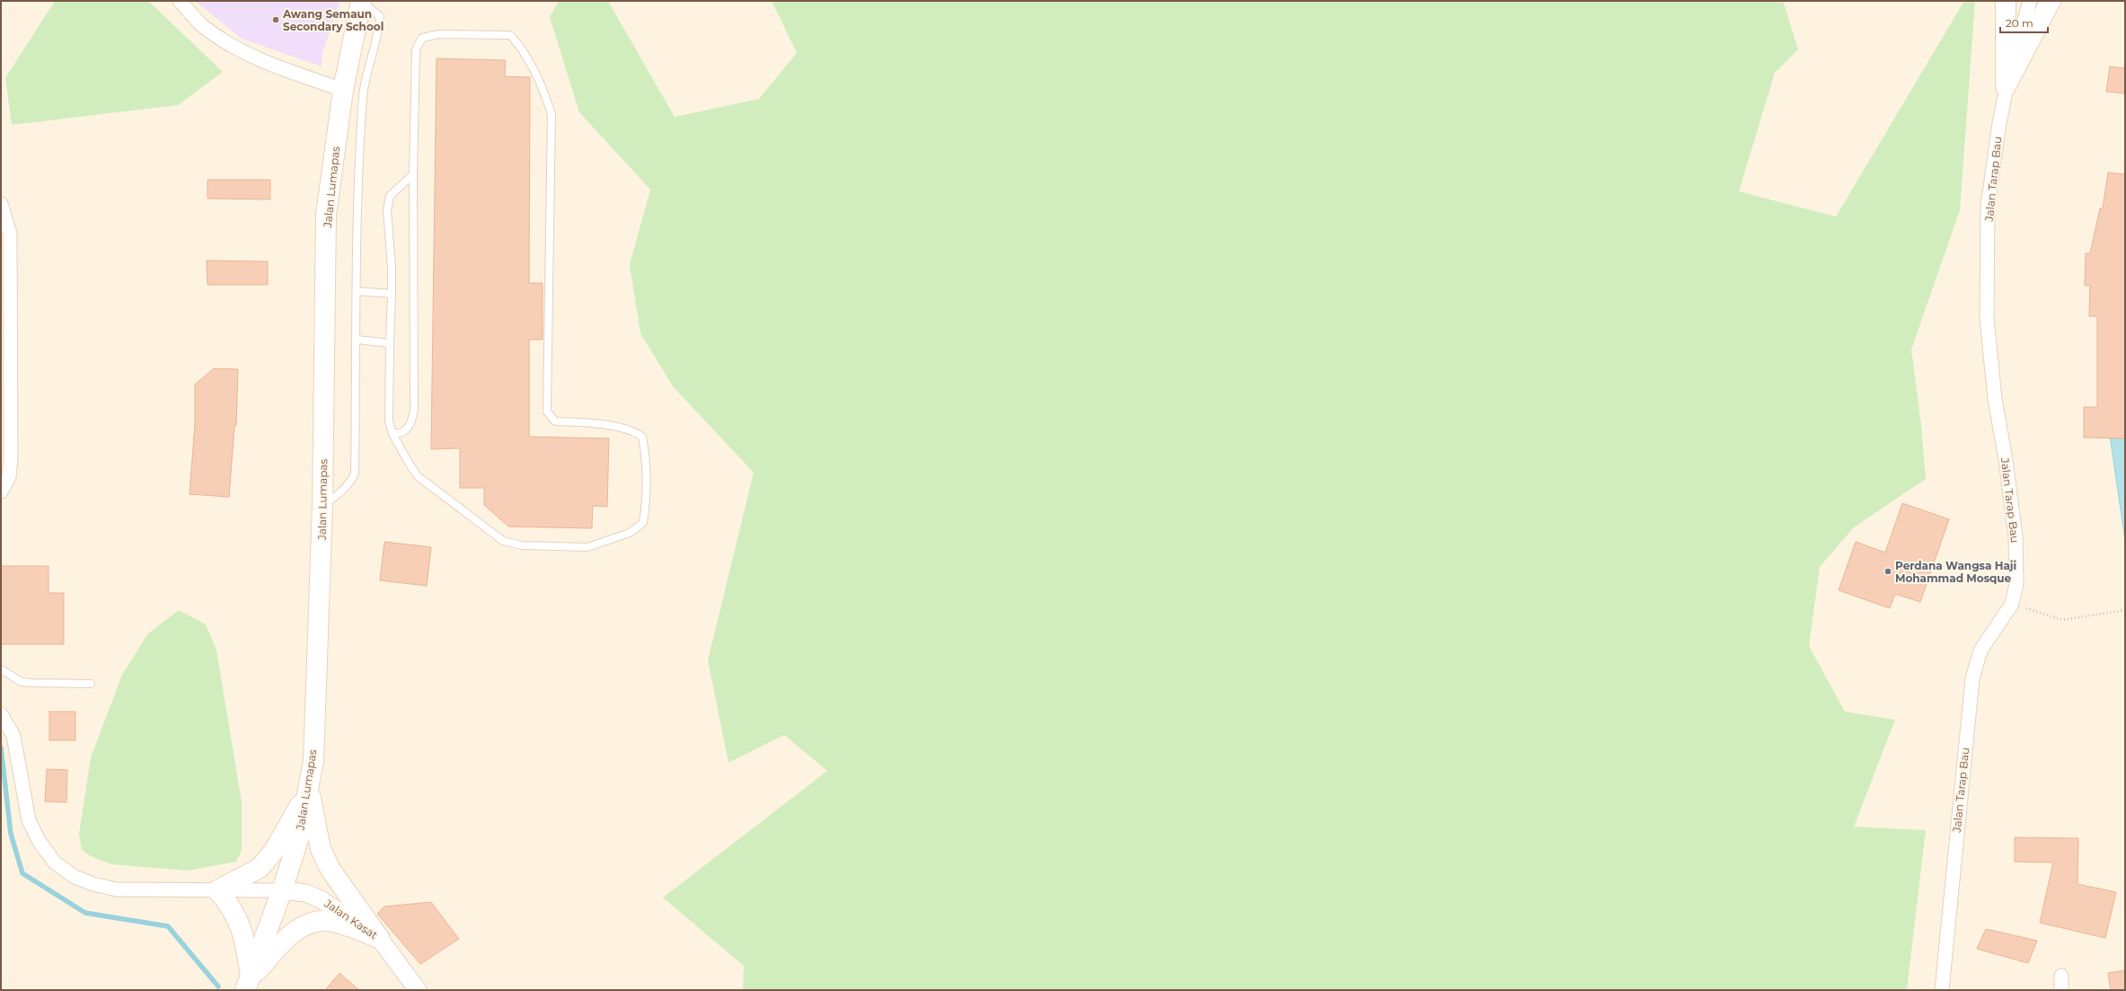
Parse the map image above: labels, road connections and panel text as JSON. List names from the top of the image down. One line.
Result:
{"streets":{"main road":["Jalan Lumapas"],"street":["Jalan Tarap Bau","Jalan Kasat"]},"crossings":[["Jalan Lumapas","Jalan Kasat"]],"places":["Awang Semaun Secondary School","Perdana Wangsa Haji Mohammad Mosque"],"scale_bar":"20 m"}
